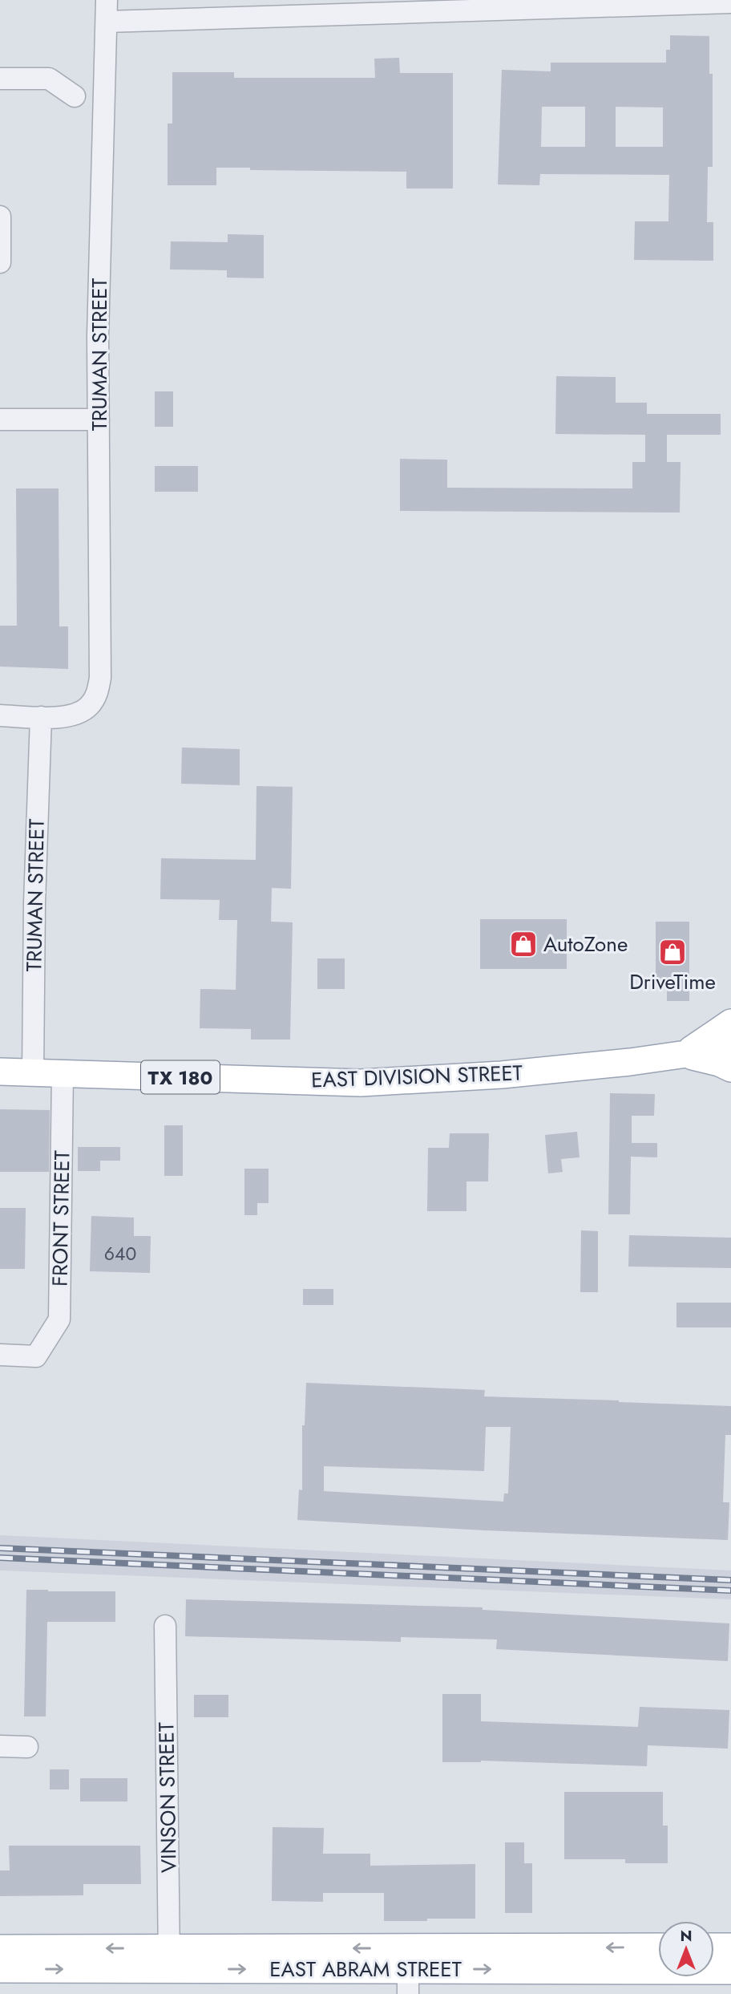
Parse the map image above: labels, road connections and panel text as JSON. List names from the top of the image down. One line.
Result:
{"streets":{"main road":["EAST DIVISION STREET","TX 180","EAST ABRAM STREET"],"street":["TRUMAN STREET","FRONT STREET","VINSON STREET"]},"crossings":[["TRUMAN STREET","EAST DIVISION STREET"],["EAST DIVISION STREET","FRONT STREET"],["VINSON STREET","EAST ABRAM STREET"]],"places":{"shop":["AutoZone","DriveTime"]},"house_numbers":["640"],"north":"top"}
